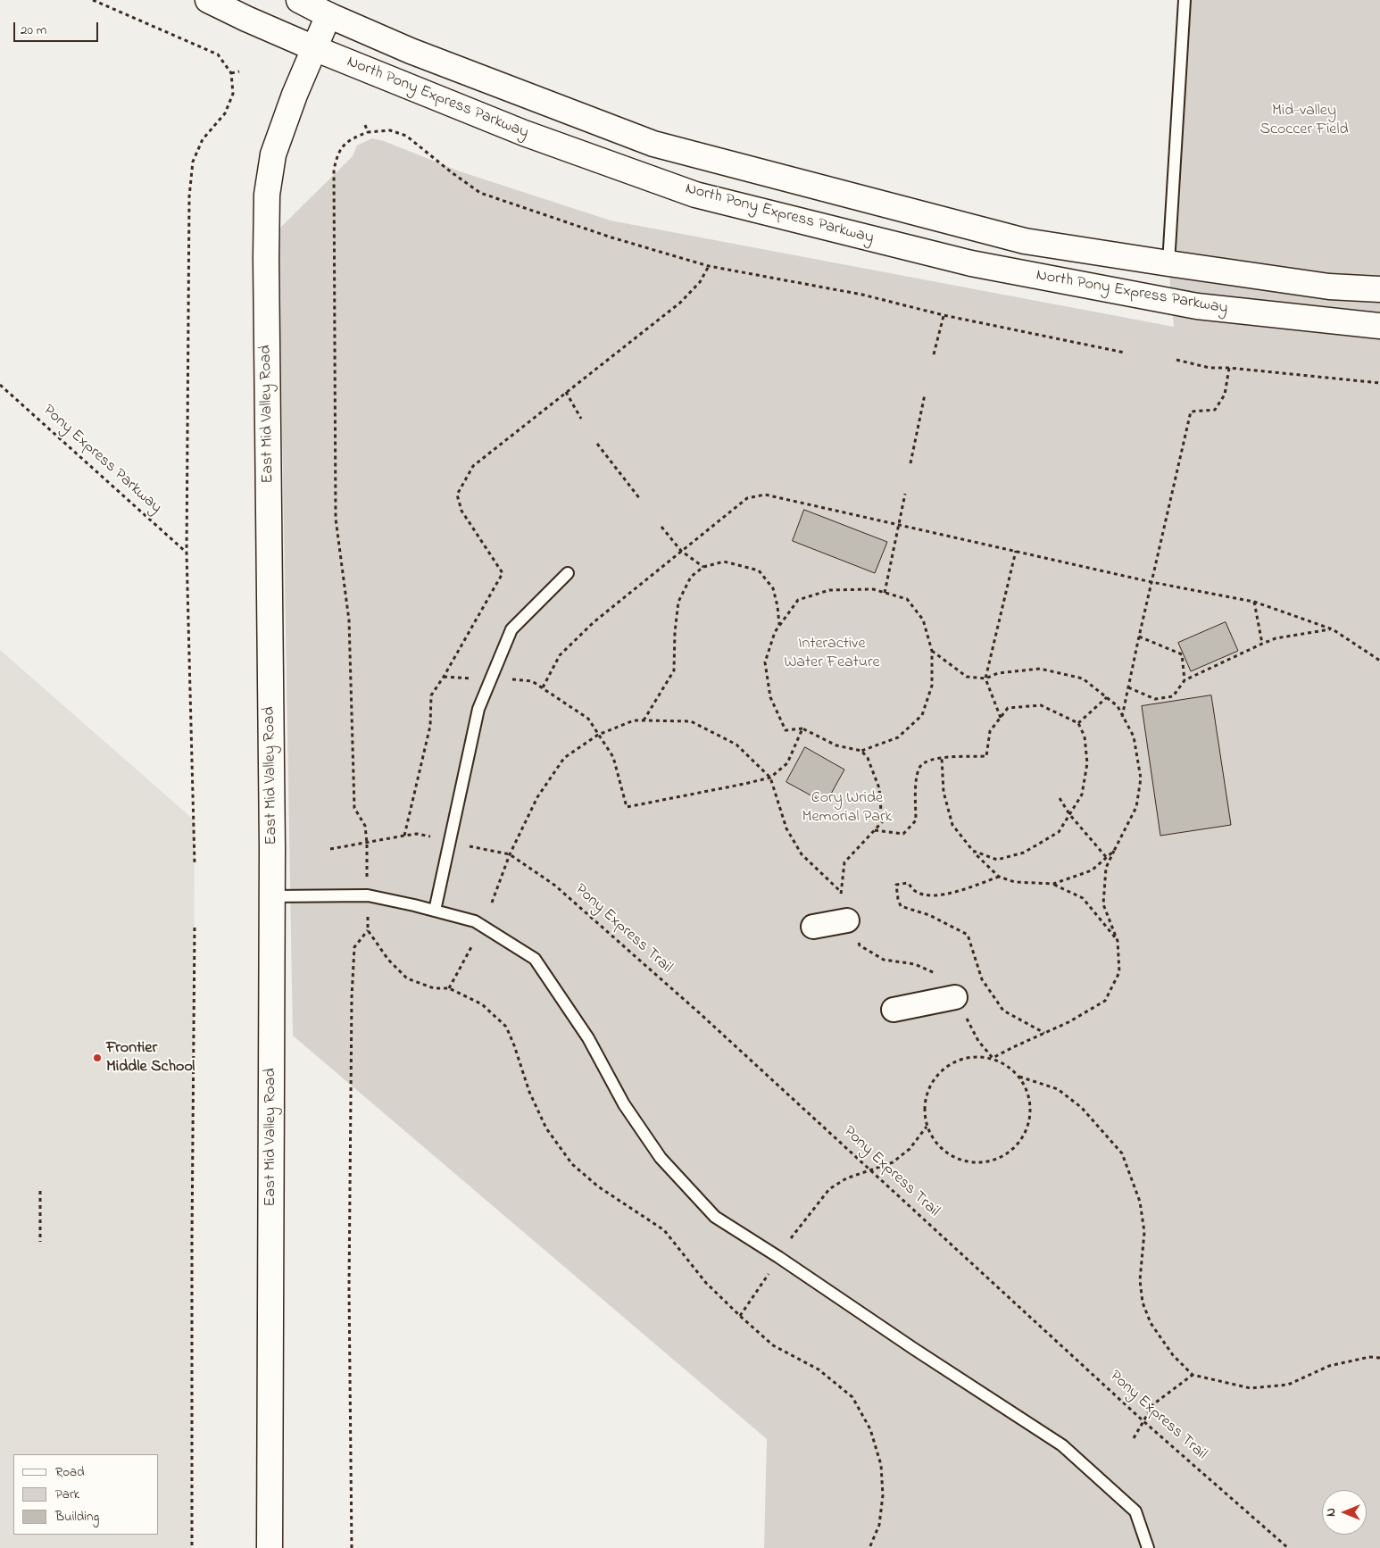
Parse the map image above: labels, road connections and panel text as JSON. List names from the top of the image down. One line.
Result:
{"streets":{"main road":["North Pony Express Parkway","East Mid Valley Road"],"path":["Pony Express Parkway","Pony Express Trail"]},"crossings":[["North Pony Express Parkway","East Mid Valley Road"]],"parks":["Mid-valley Scoccer Field","Interactive Water Feature","Cory Wride Memorial Park"],"places":["Frontier Middle School"],"legend":["Road","Park","Building"],"scale_bar":"20 m","north":"left"}
